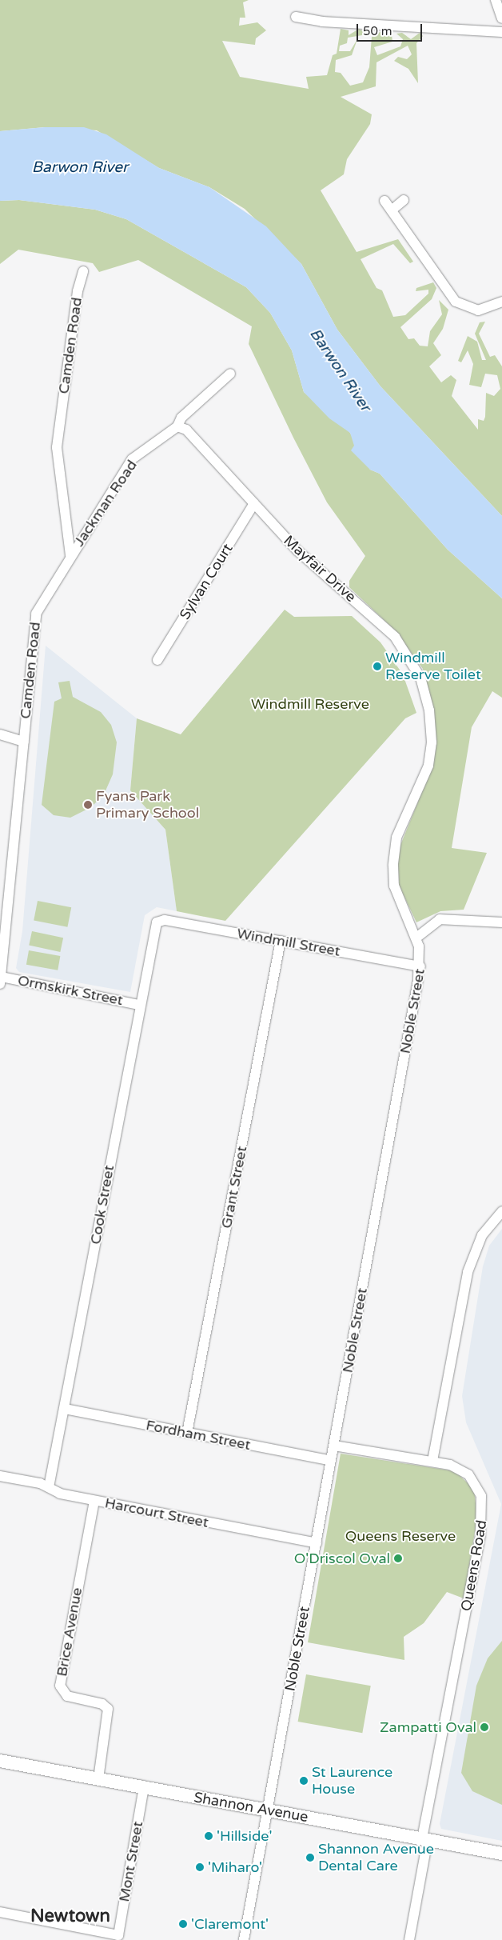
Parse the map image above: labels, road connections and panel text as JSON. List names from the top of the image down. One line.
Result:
{"streets":{"main road":["Shannon Avenue"],"street":["Camden Road","Jackman Road","Mayfair Drive","Sylvan Court","Windmill Street","Ormskirk Street","Noble Street","Grant Street","Cook Street","Fordham Street","Harcourt Street","Queens Road","Brice Avenue","Mont Street"]},"crossings":[["Camden Road","Jackman Road"],["Camden Road","Ormskirk Street"],["Jackman Road","Mayfair Drive"],["Mayfair Drive","Sylvan Court"],["Mayfair Drive","Noble Street"],["Windmill Street","Noble Street"],["Windmill Street","Grant Street"],["Windmill Street","Cook Street"],["Ormskirk Street","Cook Street"],["Noble Street","Fordham Street"],["Noble Street","Harcourt Street"],["Noble Street","Queens Road"],["Noble Street","Shannon Avenue"],["Grant Street","Fordham Street"],["Cook Street","Fordham Street"],["Cook Street","Harcourt Street"],["Harcourt Street","Brice Avenue"],["Queens Road","Shannon Avenue"],["Brice Avenue","Shannon Avenue"],["Shannon Avenue","Mont Street"]],"districts":["Newtown"],"water":["Barwon River"],"parks":["Windmill Reserve","Queens Reserve"],"places":["Windmill Reserve Toilet","Fyans Park Primary School","O'Driscol Oval","Zampatti Oval","St Laurence House","'Hillside'","Shannon Avenue Dental Care","'Miharo'","'Claremont'"],"scale_bar":"50 m"}
